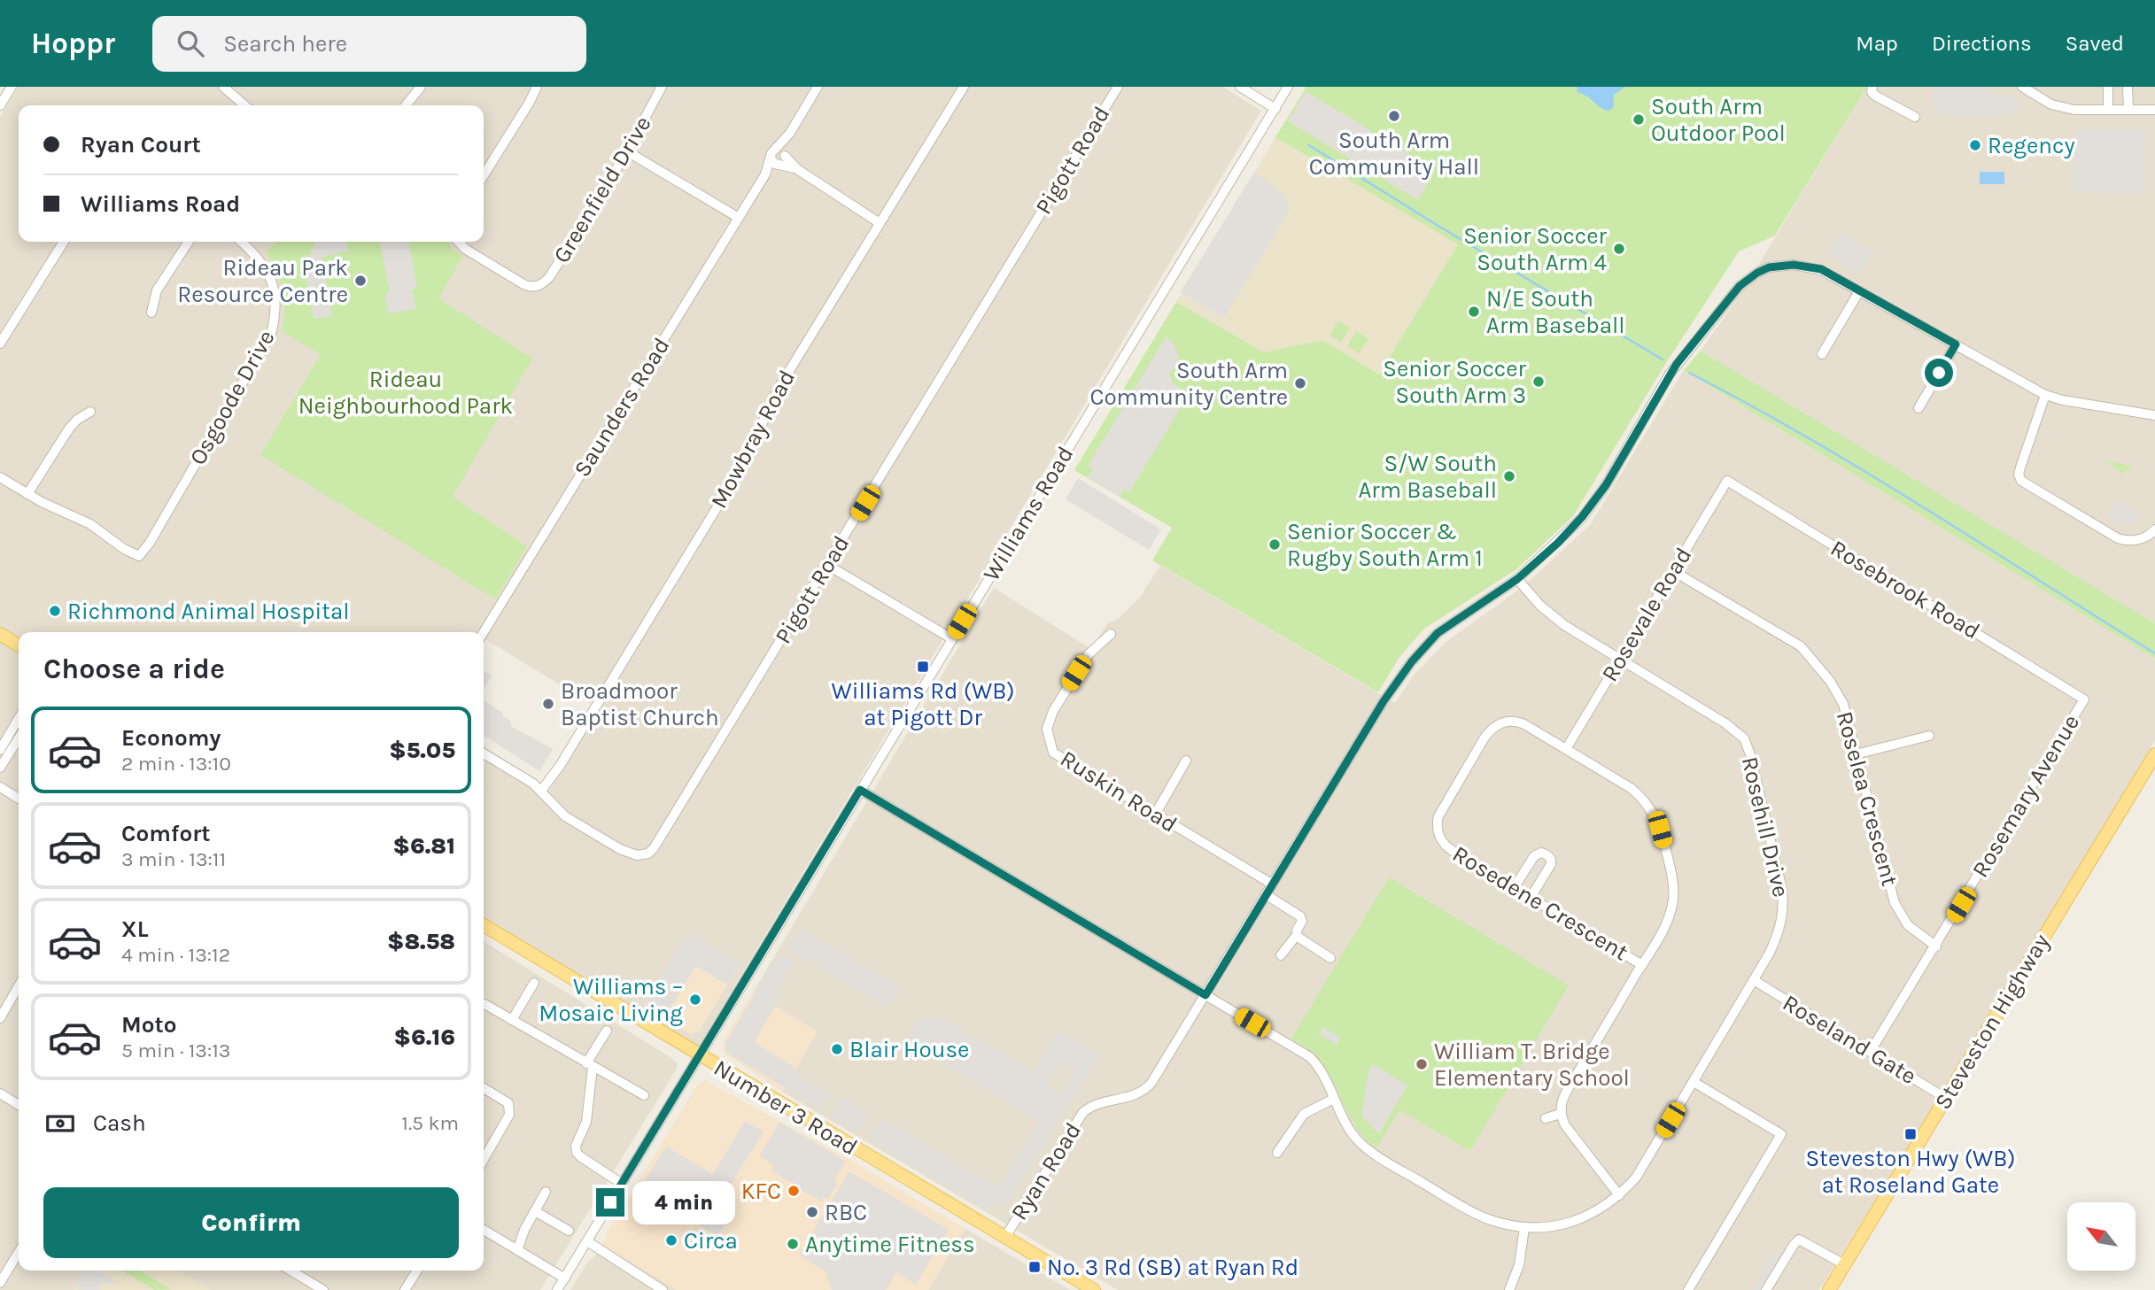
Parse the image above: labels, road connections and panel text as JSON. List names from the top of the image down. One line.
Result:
{"streets":{"main road":["Steveston Highway","Number 3 Road"],"street":["Pigott Road","Greenfield Drive","Osgoode Drive","Saunders Road","Mowbray Road","Williams Road","Rosebrook Road","Rosevale Road","Ruskin Road","Rosemary Avenue","Roselea Crescent","Rosehill Drive","Rosedene Crescent","Roseland Gate","Ryan Road"]},"crossings":[["Pigott Road","Mowbray Road"],["Williams Road","Rosehill Drive"],["Williams Road","Number 3 Road"],["Rosebrook Road","Rosevale Road"],["Rosebrook Road","Rosemary Avenue"],["Rosevale Road","Roselea Crescent"],["Rosevale Road","Rosehill Drive"],["Rosevale Road","Rosedene Crescent"],["Ruskin Road","Ryan Road"],["Rosemary Avenue","Roselea Crescent"],["Rosemary Avenue","Roseland Gate"],["Rosehill Drive","Roseland Gate"],["Rosehill Drive","Ryan Road"],["Steveston Highway","Roseland Gate"],["Number 3 Road","Ryan Road"]],"parks":["Rideau Neighbourhood Park"],"places":{"other":["South Arm Community Hall","South Arm Outdoor Pool","Regency","Senior Soccer South Arm 4","Rideau Park Resource Centre","N/E South Arm Baseball","Senior Soccer South Arm 3","South Arm Community Centre","S/W South Arm Baseball","Senior Soccer & Rugby South Arm 1","Richmond Animal Hospital","Broadmoor Baptist Church","Williams – Mosaic Living","Blair House","William T. Bridge Elementary School","KFC","RBC","Circa","Anytime Fitness"],"transit":["Williams Rd (WB) at Pigott Dr","Steveston Hwy (WB) at Roseland Gate","No. 3 Rd (SB) at Ryan Rd"]},"north":"top left","page":{"header":"Hoppr","search":"Search here","nav":["Map","Directions","Saved"],"banner":["Ryan Court","Williams Road"],"heading":"Choose a ride","list":[{"name":"Economy","note":"2 min · 13:10","value":"$5.05"},{"name":"Comfort","note":"3 min · 13:11","value":"$6.81"},{"name":"XL","note":"4 min · 13:12","value":"$8.58"},{"name":"Moto","note":"5 min · 13:13","value":"$6.16"}],"pay":["Cash","1.5 km"],"buttons":"Confirm","bubble":"4 min"}}
